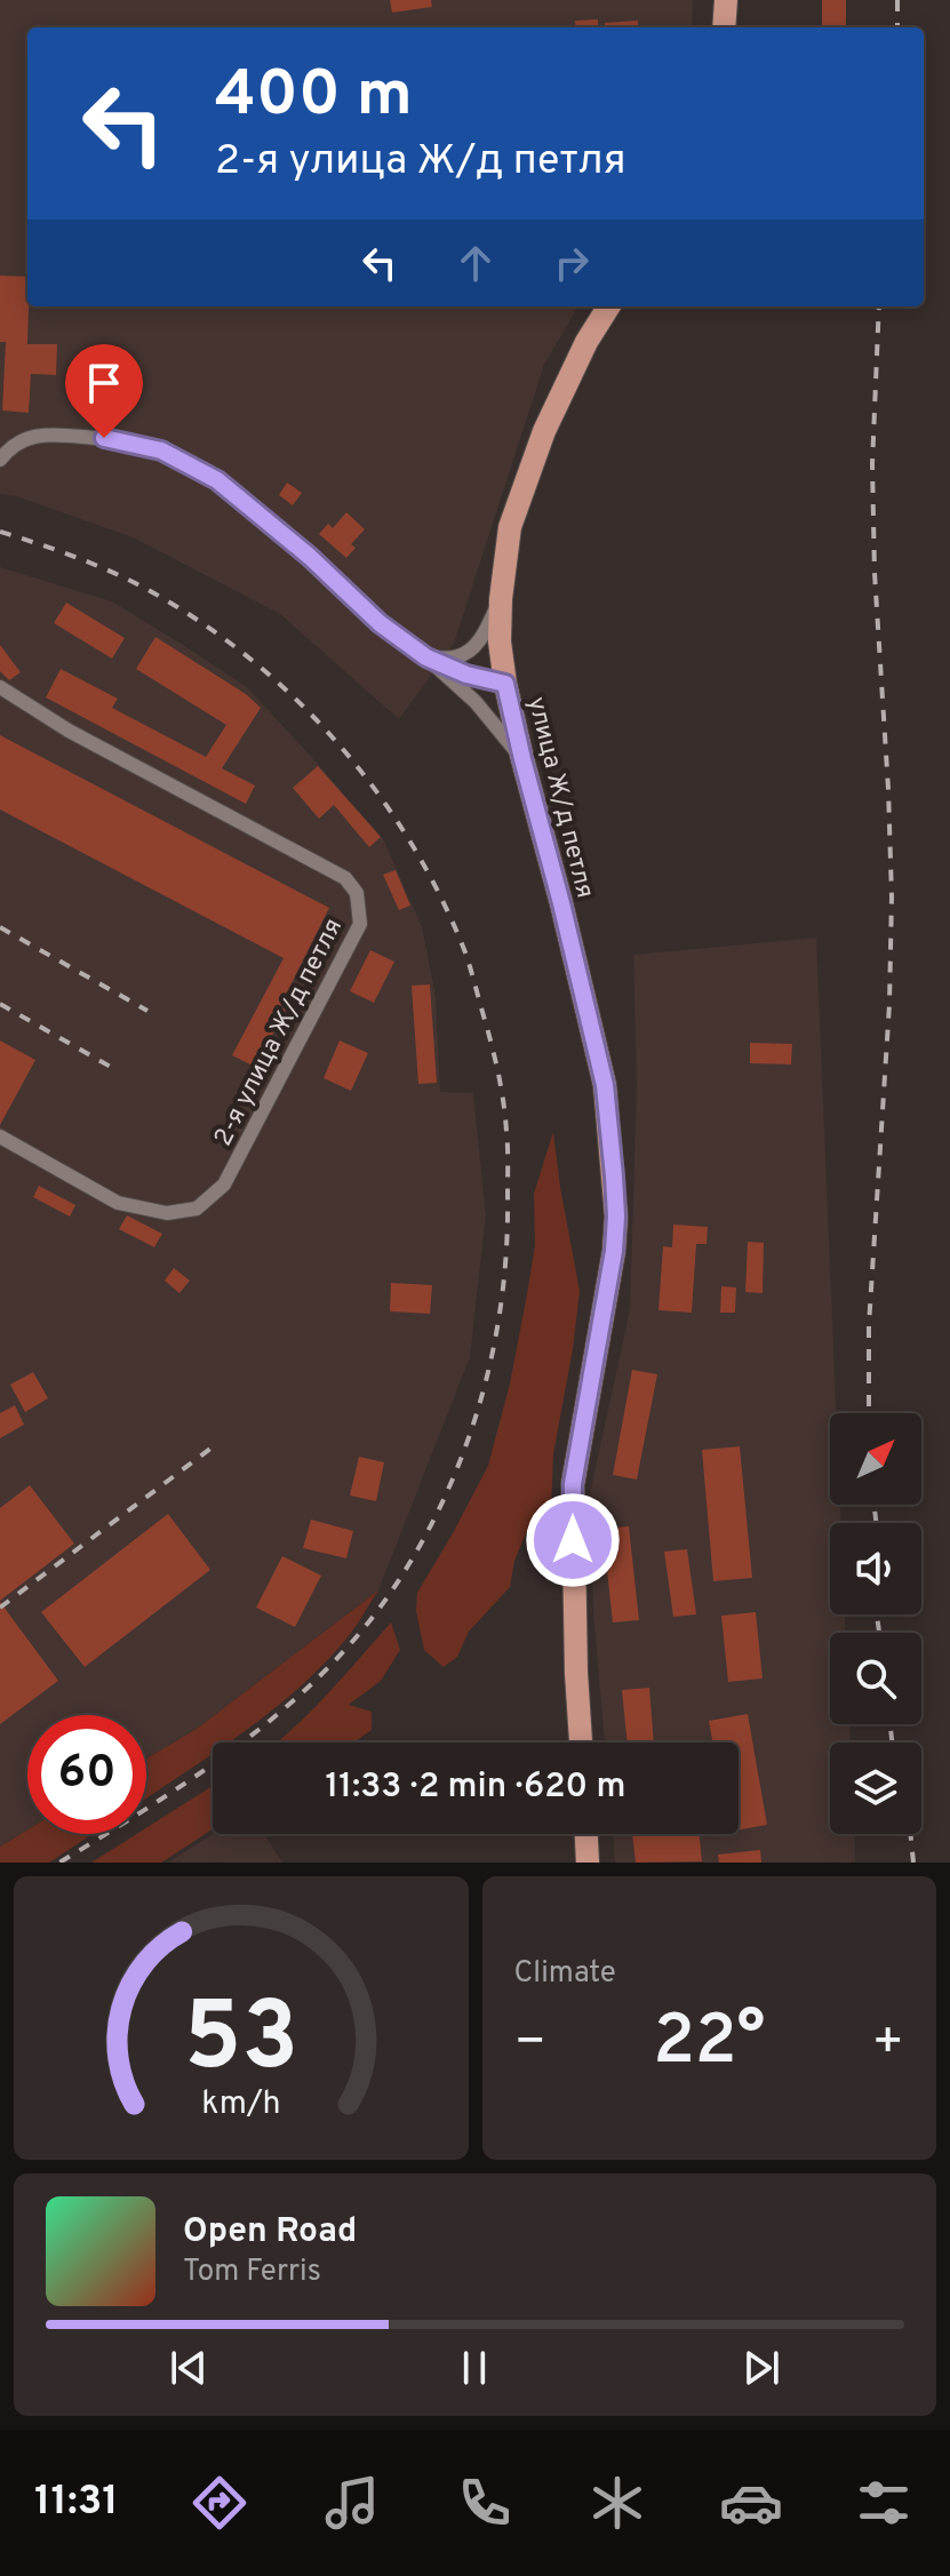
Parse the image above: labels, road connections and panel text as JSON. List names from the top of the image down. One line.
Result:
{"streets":{"main road":["улица Ж/д петля"],"street":["2-я улица Ж/д петля"]},"north":"top right","page":{"turn":["400 m","2-я улица Ж/д петля"],"limit":"60","trip":"11:33 · 2 min · 620 m","tile":"Climate","heat":["−","22°","+"],"song":["Open Road","Tom Ferris"],"tabs":"11:31","gauge":["53","km/h"]}}
